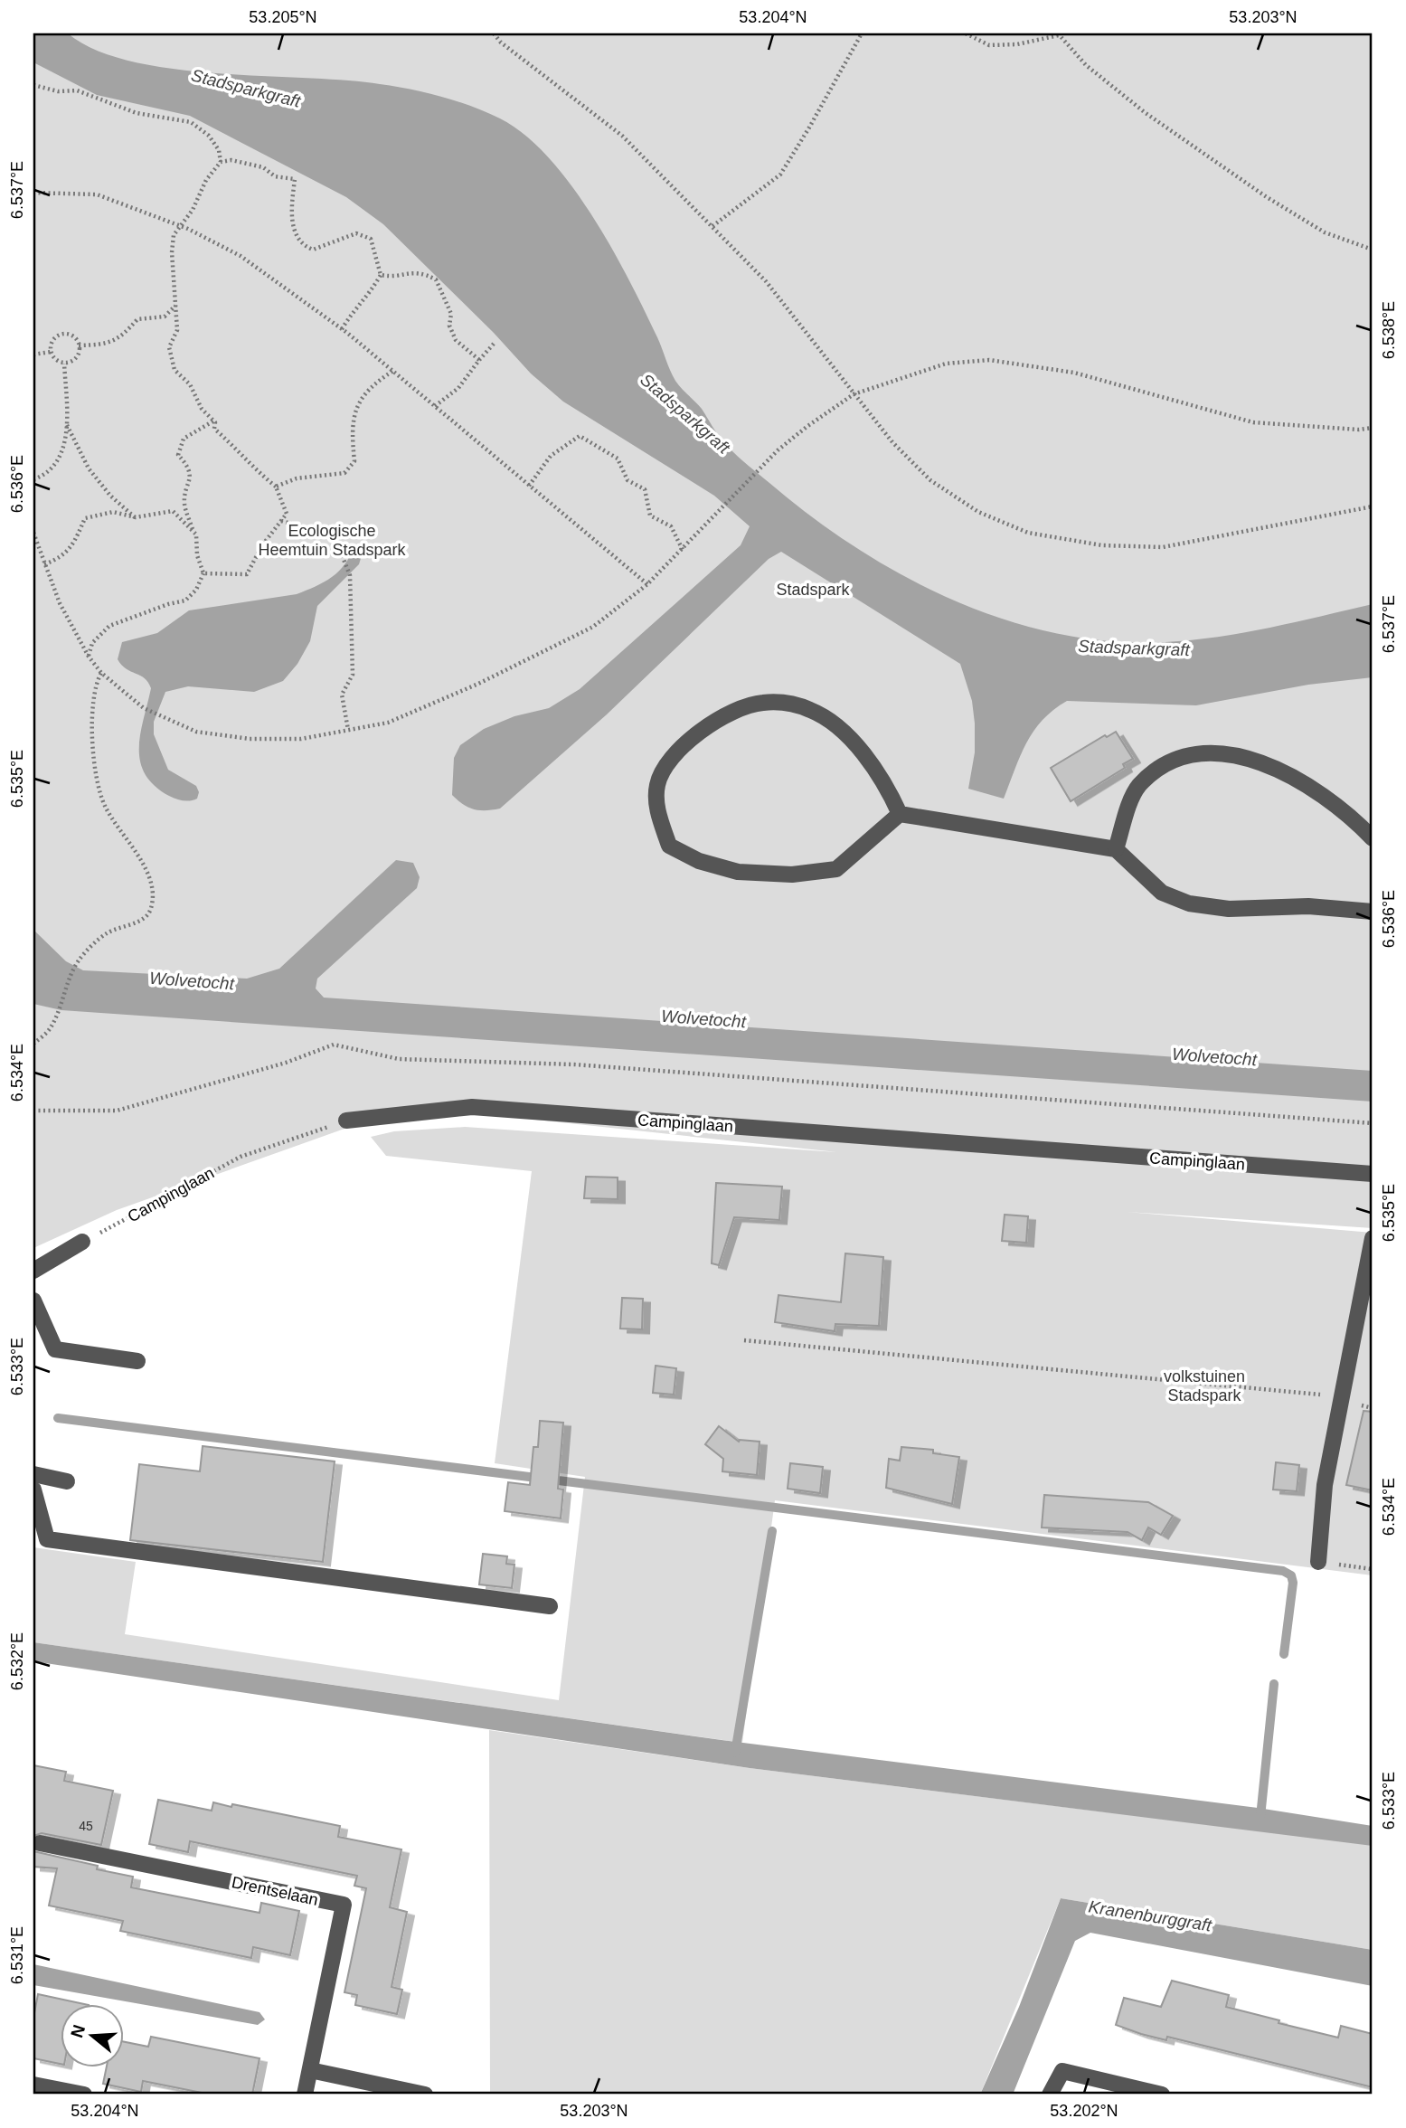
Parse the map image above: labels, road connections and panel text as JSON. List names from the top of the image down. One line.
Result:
{"streets":{"street":["Campinglaan","Drentselaan"]},"water":["Stadsparkgraft","Wolvetocht","Kranenburggraft"],"parks":["Ecologische Heemtuin Stadspark","Stadspark","volkstuinen Stadspark"],"house_numbers":["45"],"north":"left","coordinates":["53.205°N","53.204°N","53.203°N","6.537°E","6.538°E","6.536°E","6.535°E","6.534°E","6.533°E","6.532°E","6.531°E","53.202°N"]}
